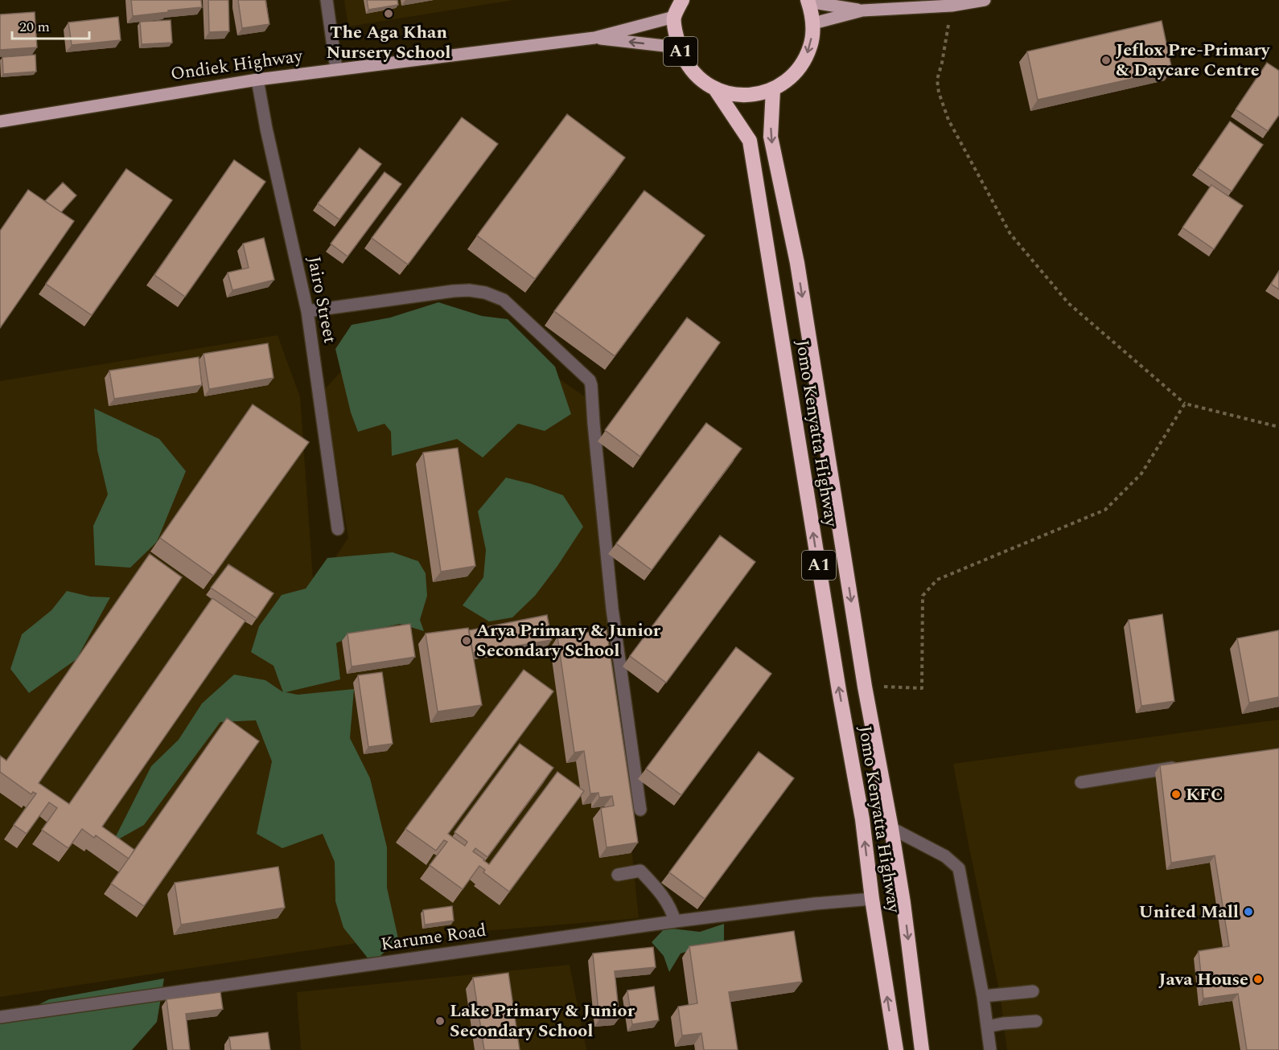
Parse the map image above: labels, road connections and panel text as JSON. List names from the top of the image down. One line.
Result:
{"streets":{"highway":["A1","Jomo Kenyatta Highway"],"main road":["Ondiek Highway"],"street":["Jairo Street","Karume Road"]},"crossings":[["A1","Ondiek Highway"],["A1","Jomo Kenyatta Highway"],["Ondiek Highway","Jairo Street"],["Ondiek Highway","Jomo Kenyatta Highway"],["Jomo Kenyatta Highway","Karume Road"]],"places":["The Aga Khan Nursery School","Jeflox Pre-Primary & Daycare Centre","Arya Primary & Junior Secondary School","KFC","United Mall","Java House","Lake Primary & Junior Secondary School"],"scale_bar":"20 m"}
